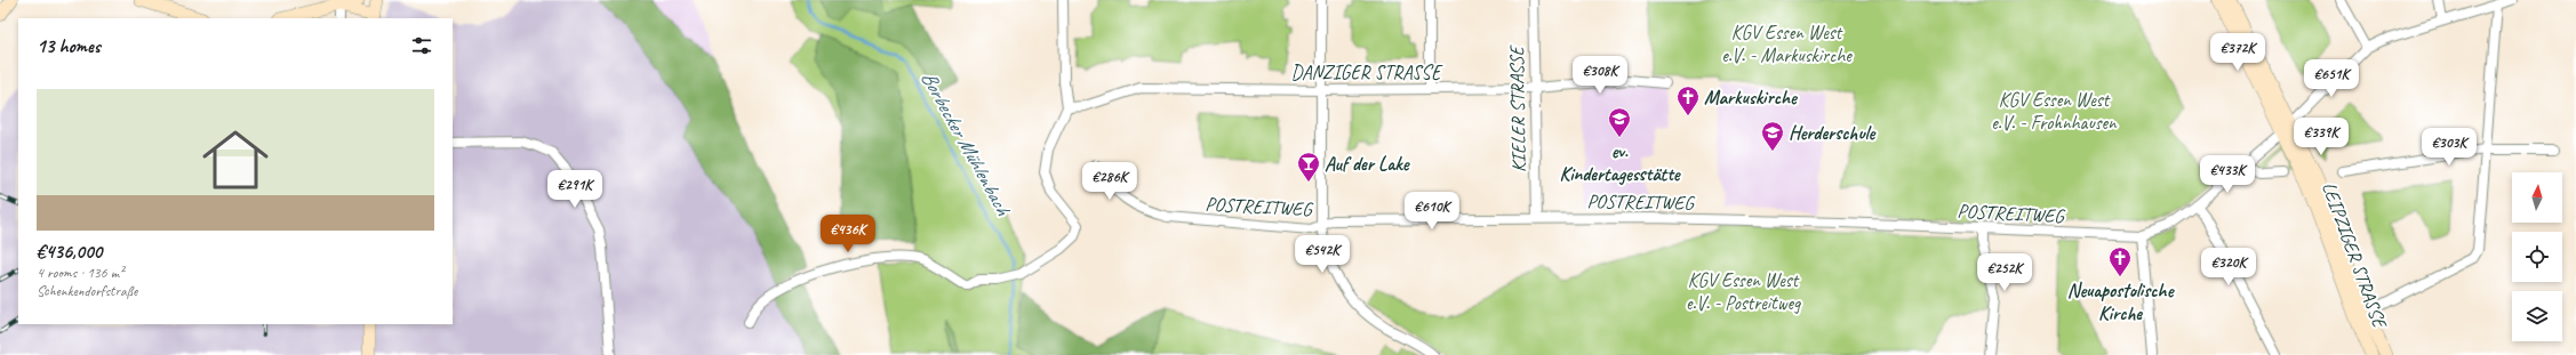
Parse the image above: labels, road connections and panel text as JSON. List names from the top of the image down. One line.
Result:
{"streets":{"main road":["LEIPZIGER STRASSE"],"street":["DANZIGER STRASSE","KIELER STRASSE","POSTREITWEG"]},"crossings":[["DANZIGER STRASSE","KIELER STRASSE"],["KIELER STRASSE","POSTREITWEG"],["POSTREITWEG","LEIPZIGER STRASSE"]],"water":["Borbecker Mühlenbach"],"parks":["KGV Essen West e.V. - Markuskirche","KGV Essen West e.V. - Frohnhausen","KGV Essen West e.V. - Postreitweg"],"places":{"church":["Markuskirche","Neuapostolische Kirche"],"school or university":["ev. Kindertagesstätte","Herderschule"],"bar":["Auf der Lake"]},"north":"top","page":{"heading":"13 homes","price":["€372K","€308K","€651K","€339K","€303K","€433K","€286K","€291K","€610K","€436K","€542K","€320K","€252K"],"list":[{"name":"€436,000","note":"4 rooms · 136 m² · Schenkendorfstraße"}]}}
